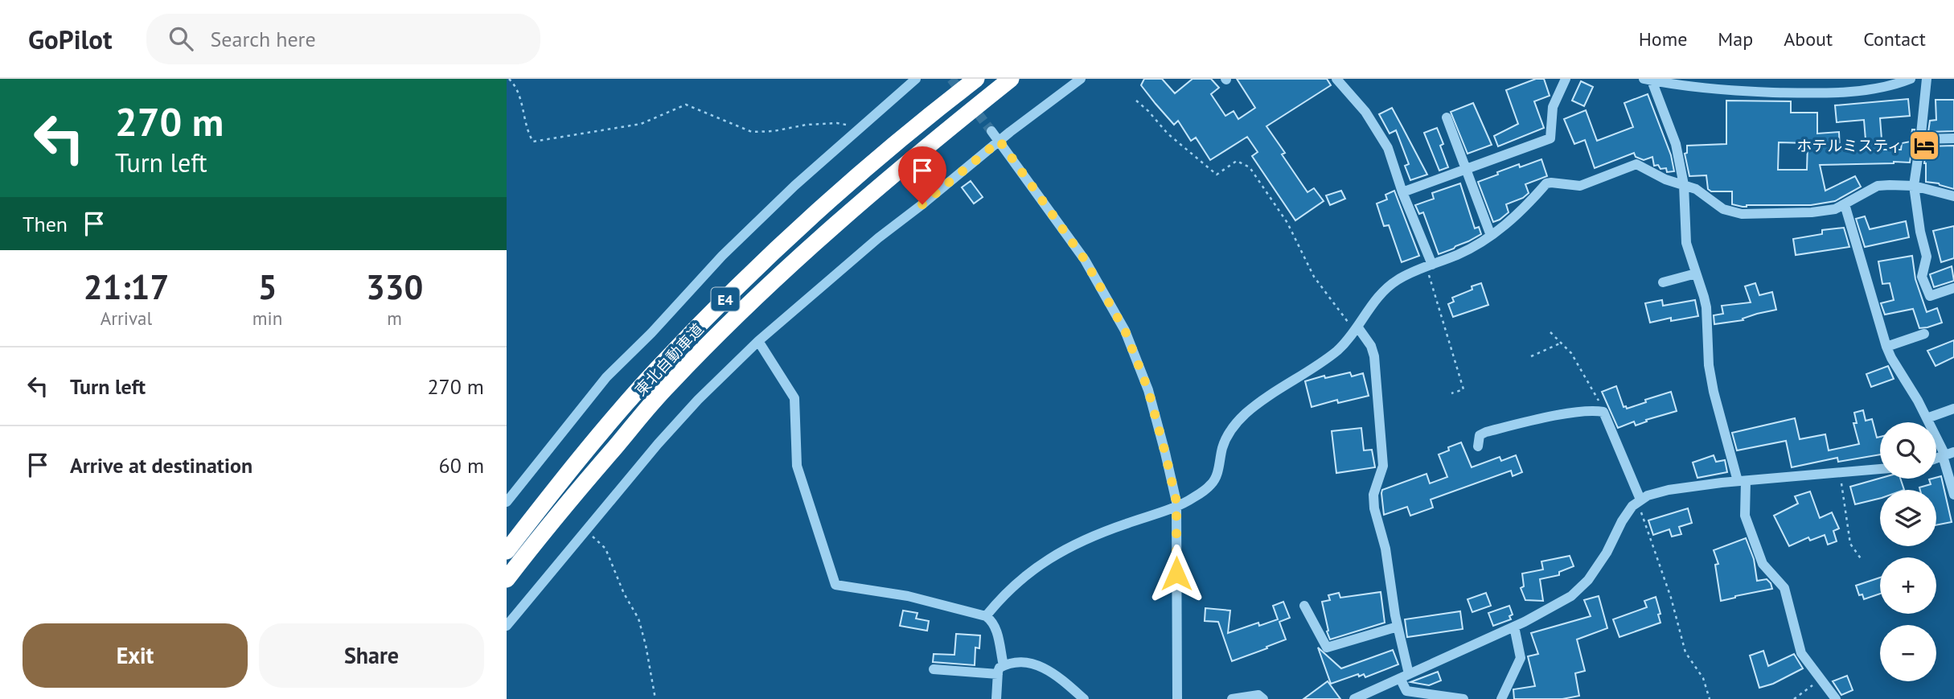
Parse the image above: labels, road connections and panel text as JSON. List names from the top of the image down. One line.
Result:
{"streets":{"highway":["E4","東北自動車道"]},"places":{"hotel":["ホテルミスティ"]},"page":{"header":"GoPilot","search":"Search here","nav":["Home","Map","About","Contact"],"turn":["270 m","Turn left"],"then":"Then","eta":["21:17","Arrival","5","min","330","m"],"list":[{"name":"Turn left","value":"270 m"},{"name":"Arrive at destination","value":"60 m"}],"map_buttons":["+","−"],"buttons":["Exit","Share"]}}
